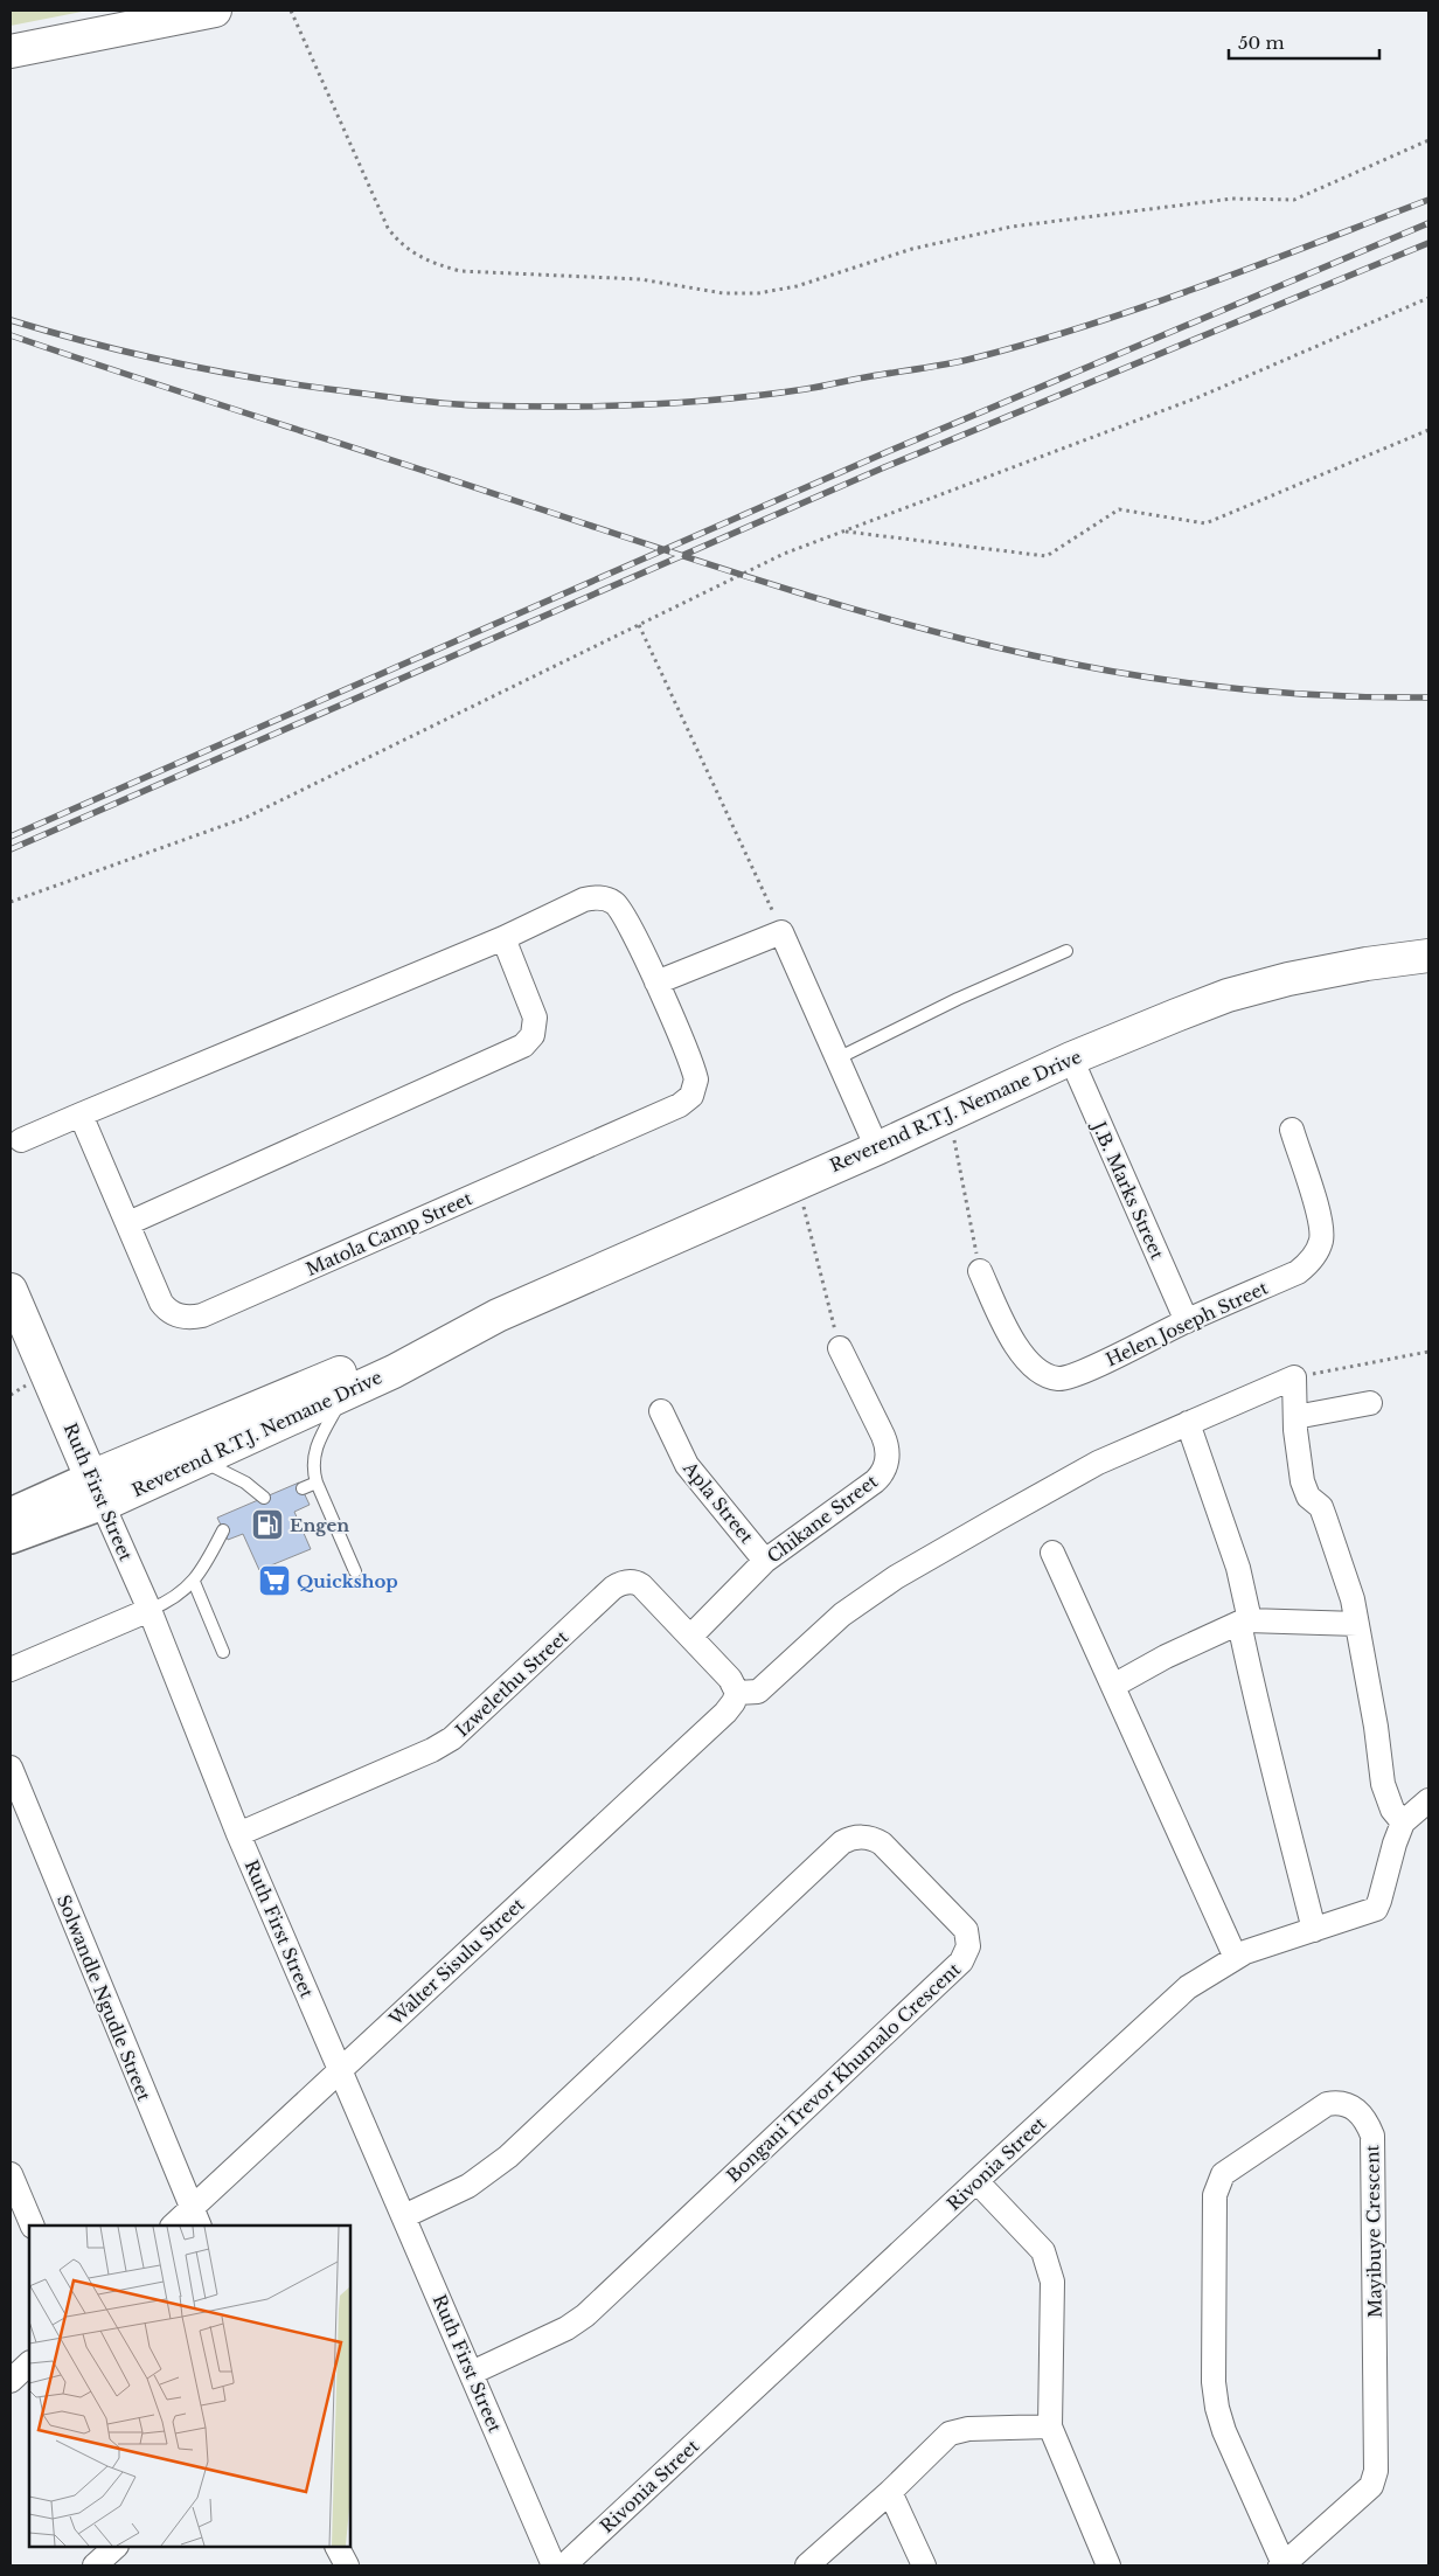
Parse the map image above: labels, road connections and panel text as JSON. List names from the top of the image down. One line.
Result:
{"streets":{"main road":["Reverend R.T.J. Nemane Drive","Ruth First Street"],"street":["J.B. Marks Street","Matola Camp Street","Helen Joseph Street","Apla Street","Chikane Street","Izwelethu Street","Walter Sisulu Street","Solwandle Ngudle Street","Bongani Trevor Khumalo Crescent","Rivonia Street","Mayibuye Crescent"]},"crossings":[["Reverend R.T.J. Nemane Drive","J.B. Marks Street"],["Reverend R.T.J. Nemane Drive","Ruth First Street"],["J.B. Marks Street","Helen Joseph Street"],["Ruth First Street","Izwelethu Street"],["Ruth First Street","Walter Sisulu Street"],["Ruth First Street","Bongani Trevor Khumalo Crescent"],["Apla Street","Chikane Street"],["Chikane Street","Izwelethu Street"],["Izwelethu Street","Walter Sisulu Street"],["Walter Sisulu Street","Solwandle Ngudle Street"]],"places":{"fuel station":["Engen"],"supermarket":["Quickshop"]},"scale_bar":"50 m"}
